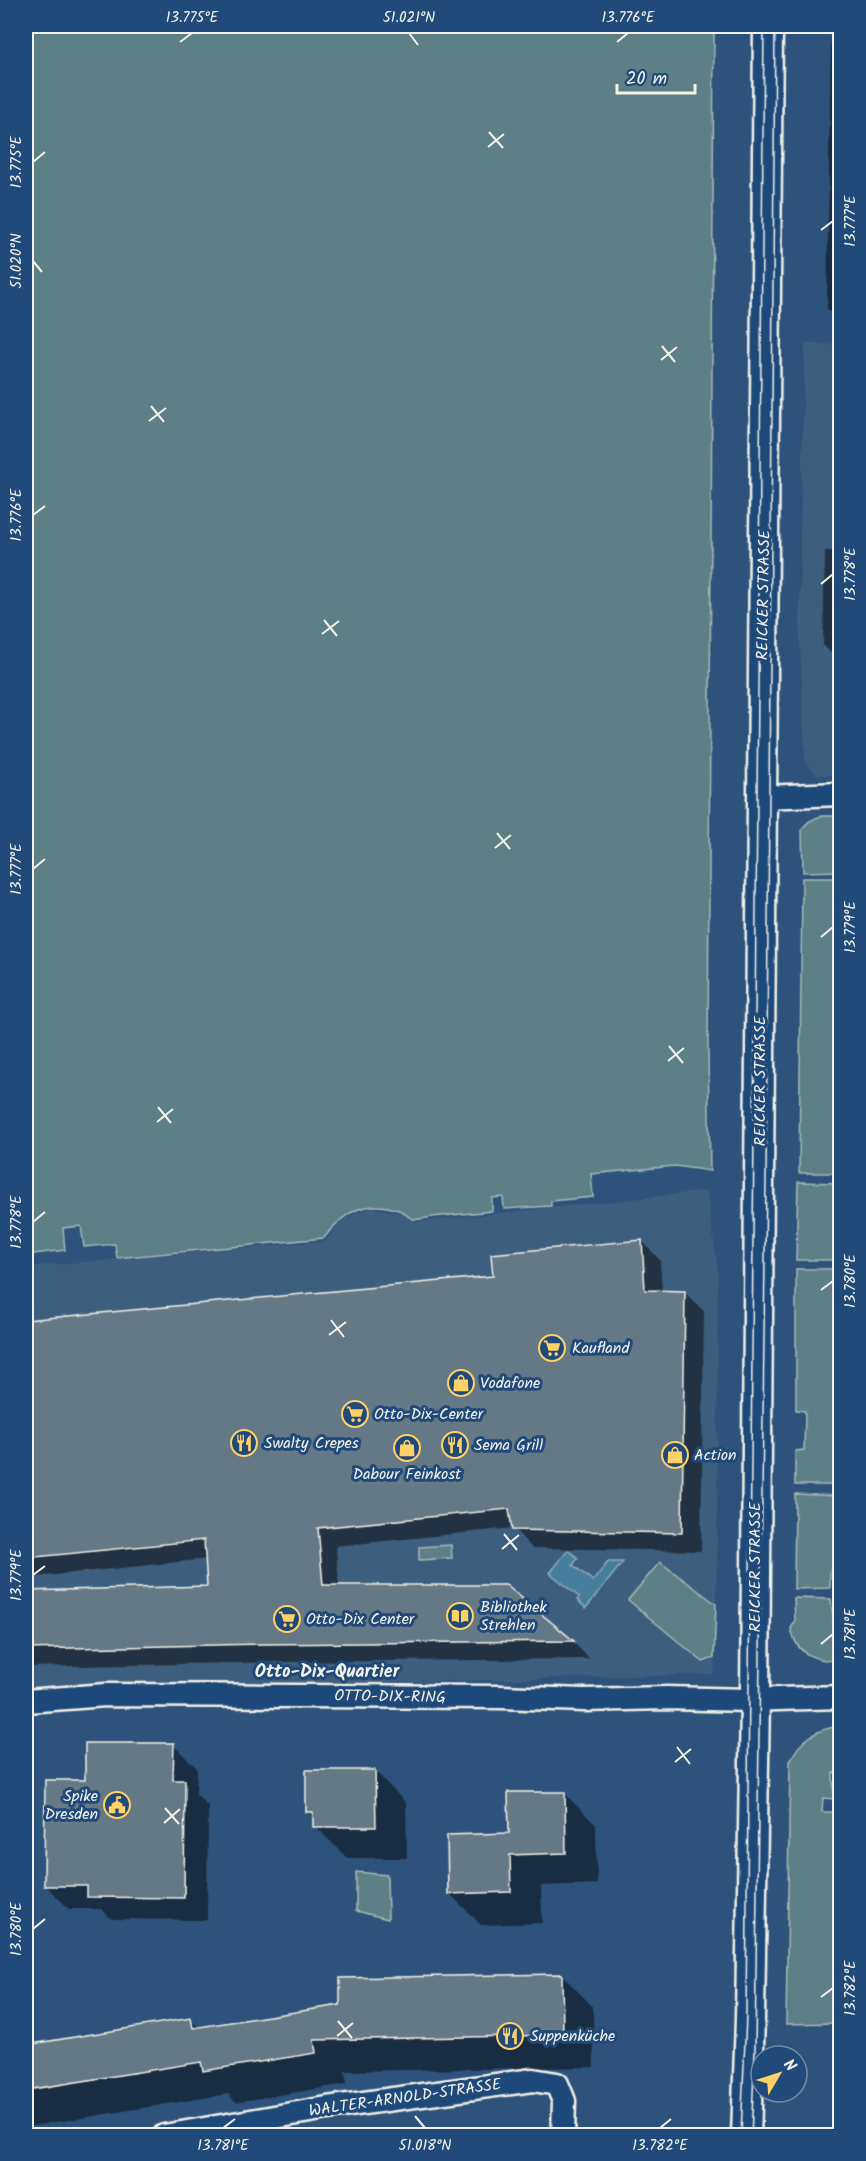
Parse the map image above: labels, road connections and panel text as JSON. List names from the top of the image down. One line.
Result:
{"streets":{"street":["REICKER STRASSE","OTTO-DIX-RING","WALTER-ARNOLD-STRASSE"]},"crossings":[["REICKER STRASSE","OTTO-DIX-RING"]],"districts":["Otto-Dix-Quartier"],"places":{"supermarket":["Kaufland","Otto-Dix-Center","Otto-Dix Center"],"shop":["Vodafone","Dabour Feinkost","Action"],"restaurant":["Swalty Crepes","Sema Grill","Suppenküche"],"library":["Bibliothek Strehlen"],"public building":["Spike Dresden"]},"scale_bar":"20 m","north":"top right","coordinates":["13.775°E","51.021°N","13.776°E","13.777°E","51.020°N","13.778°E","13.779°E","13.780°E","13.781°E","13.782°E","51.018°N"]}
